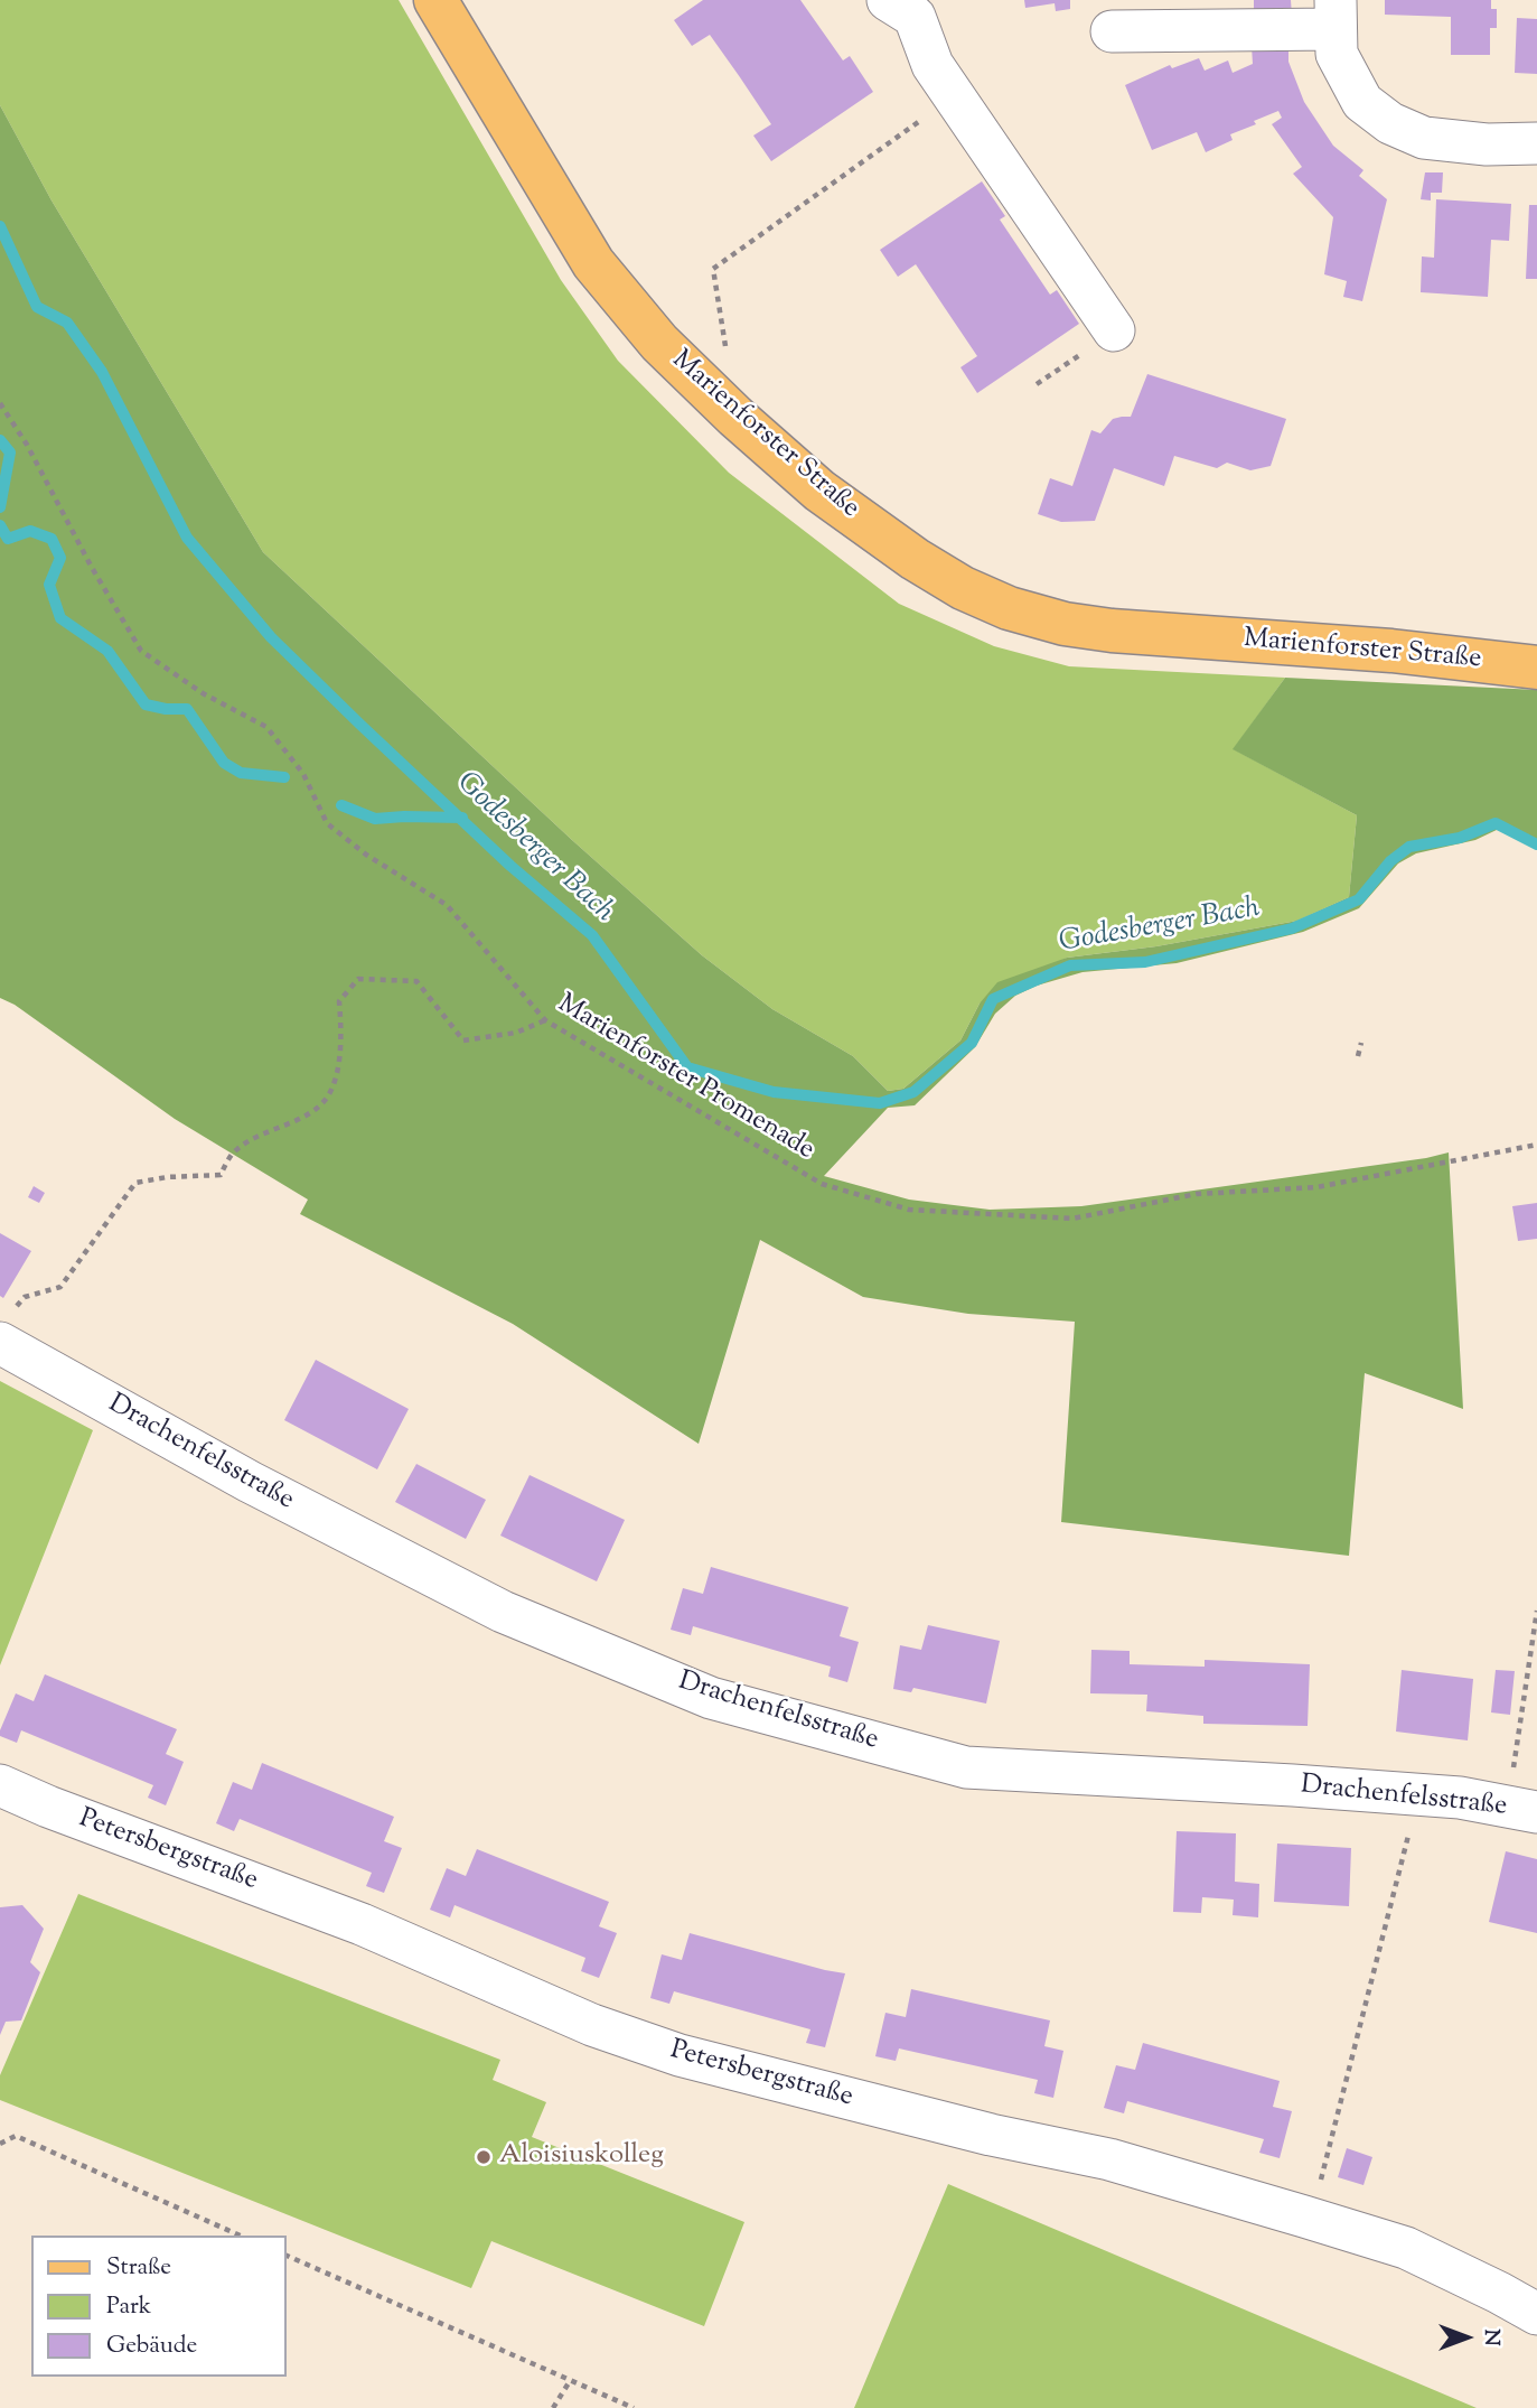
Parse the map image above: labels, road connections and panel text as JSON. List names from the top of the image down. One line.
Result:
{"streets":{"main road":["Marienforster Straße"],"street":["Drachenfelsstraße","Petersbergstraße"],"path":["Marienforster Promenade"]},"water":["Godesberger Bach"],"places":["Aloisiuskolleg"],"legend":["Straße","Park","Gebäude"],"north":"right"}
